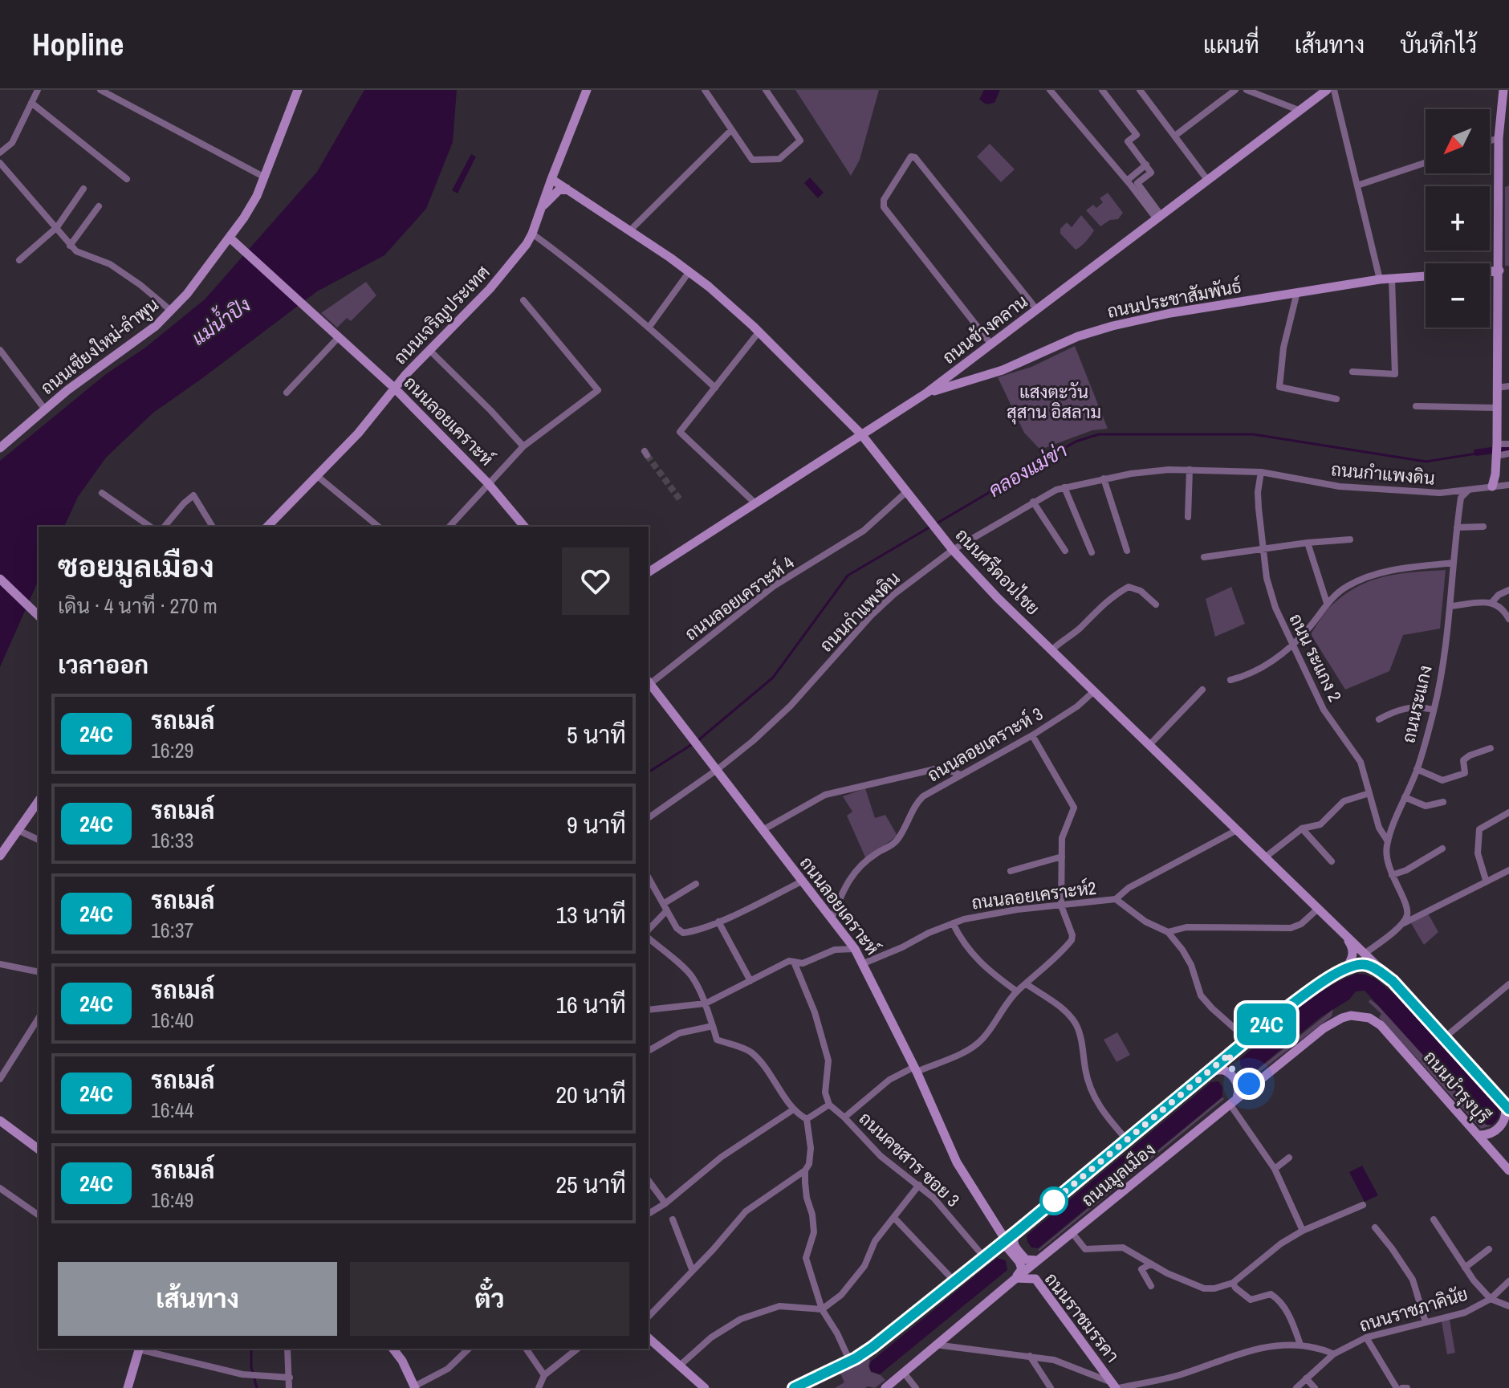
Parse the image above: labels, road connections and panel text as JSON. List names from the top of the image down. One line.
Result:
{"streets":{"street":["ถนนประชาสัมพันธ์","ถนนเจริญประเทศ","ถนนช้างคลาน","ถนนเชียงใหม่-ลำพูน","ถนนลอยเคราะห์","ถนนกำแพงดิน","ถนนศรีดอนไชย","ถนนลอยเคราะห์ 4","ถนน ระแกง 2","ถนนระแกง","ถนนลอยเคราะห์ 3","ถนนลอยเคราะห์2","ถนนบำรุงบุรี","ถนนคชสาร ซอย 3","ถนนมูลเมือง","ถนนราชภาคินัย","ถนนราชมรรคา"]},"crossings":[["ถนนประชาสัมพันธ์","ถนนช้างคลาน"],["ถนนเจริญประเทศ","ถนนลอยเคราะห์"],["ถนนเจริญประเทศ","ถนนศรีดอนไชย"],["ถนนช้างคลาน","ถนนศรีดอนไชย"],["ถนนเชียงใหม่-ลำพูน","ถนนลอยเคราะห์"],["ถนนลอยเคราะห์","ถนนกำแพงดิน"],["ถนนลอยเคราะห์","ถนนลอยเคราะห์ 3"],["ถนนลอยเคราะห์","ถนนลอยเคราะห์2"],["ถนนกำแพงดิน","ถนนศรีดอนไชย"],["ถนนกำแพงดิน","ถนน ระแกง 2"],["ถนนกำแพงดิน","ถนนระแกง"],["ถนนศรีดอนไชย","ถนนลอยเคราะห์ 4"],["ถนนศรีดอนไชย","ถนนลอยเคราะห์ 3"],["ถนนศรีดอนไชย","ถนนลอยเคราะห์2"],["ถนน ระแกง 2","ถนนระแกง"],["ถนนบำรุงบุรี","ถนนมูลเมือง"],["ถนนมูลเมือง","ถนนราชมรรคา"]],"water":["แม่น้ำปิง","คลองแม่ข่า"],"parks":["แสงตะวัน สุสาน อิสลาม"],"lines":["bus line 24C"],"north":"bottom left","page":{"header":"Hopline","nav":["แผนที่","เส้นทาง","บันทึกไว้"],"on_map":"24C","map_buttons":["+","−"],"heading":[["ซอยมูลเมือง","เดิน · 4 นาที · 270 m"],"เวลาออก"],"list":[{"mark":"24C","name":"รถเมล์","note":"16:29","value":"5 นาที"},{"mark":"24C","name":"รถเมล์","note":"16:33","value":"9 นาที"},{"mark":"24C","name":"รถเมล์","note":"16:37","value":"13 นาที"},{"mark":"24C","name":"รถเมล์","note":"16:40","value":"16 นาที"},{"mark":"24C","name":"รถเมล์","note":"16:44","value":"20 นาที"},{"mark":"24C","name":"รถเมล์","note":"16:49","value":"25 นาที"}],"buttons":["เส้นทาง","ตั๋ว"]}}
